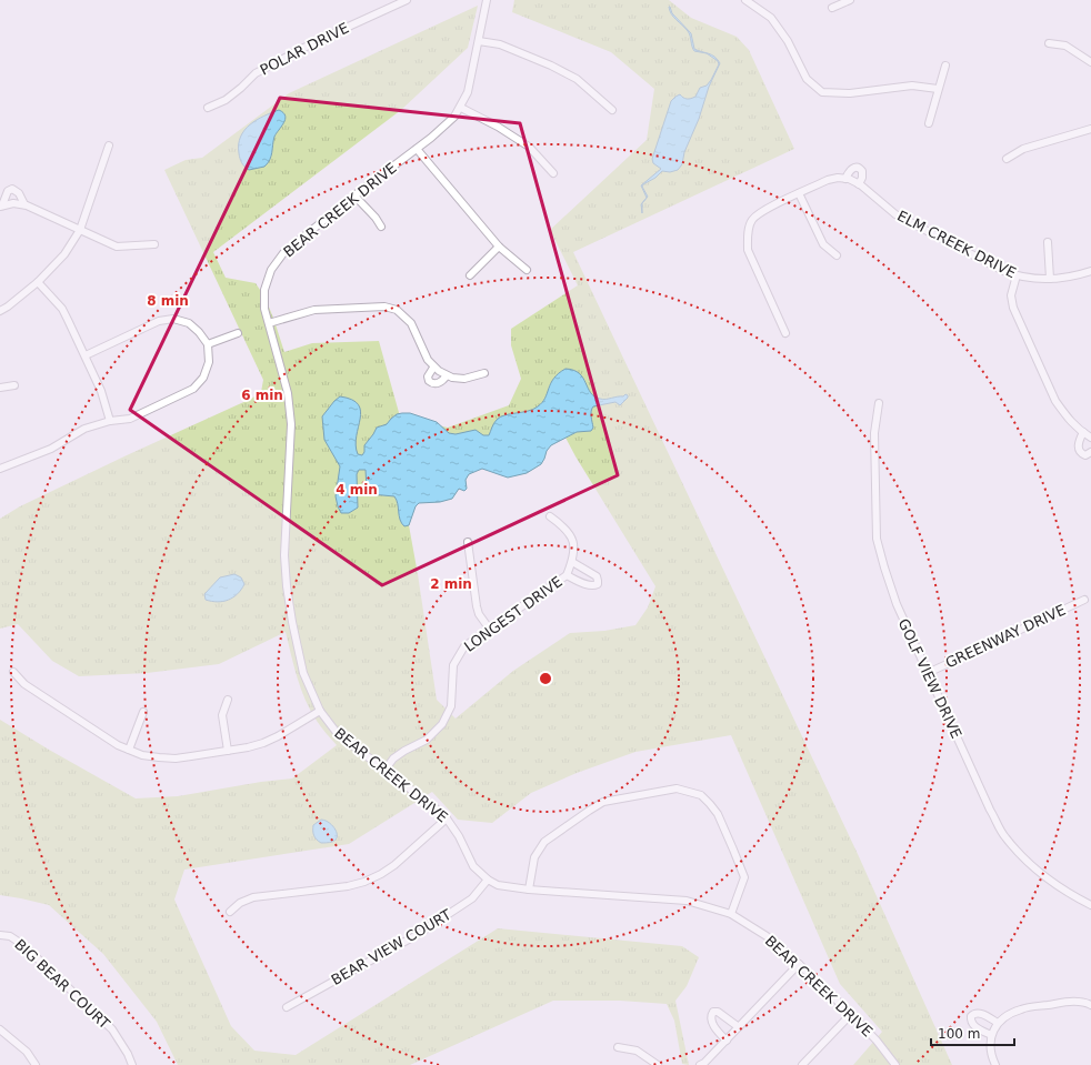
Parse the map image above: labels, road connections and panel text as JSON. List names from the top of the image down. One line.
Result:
{"streets":{"street":["POLAR DRIVE","BEAR CREEK DRIVE","ELM CREEK DRIVE","LONGEST DRIVE","GREENWAY DRIVE","GOLF VIEW DRIVE","BEAR VIEW COURT","BIG BEAR COURT"]},"crossings":[["BEAR CREEK DRIVE","LONGEST DRIVE"],["BEAR CREEK DRIVE","BEAR VIEW COURT"],["GREENWAY DRIVE","GOLF VIEW DRIVE"]],"scale_bar":"100 m","rings":["8 min","6 min","4 min","2 min"]}
